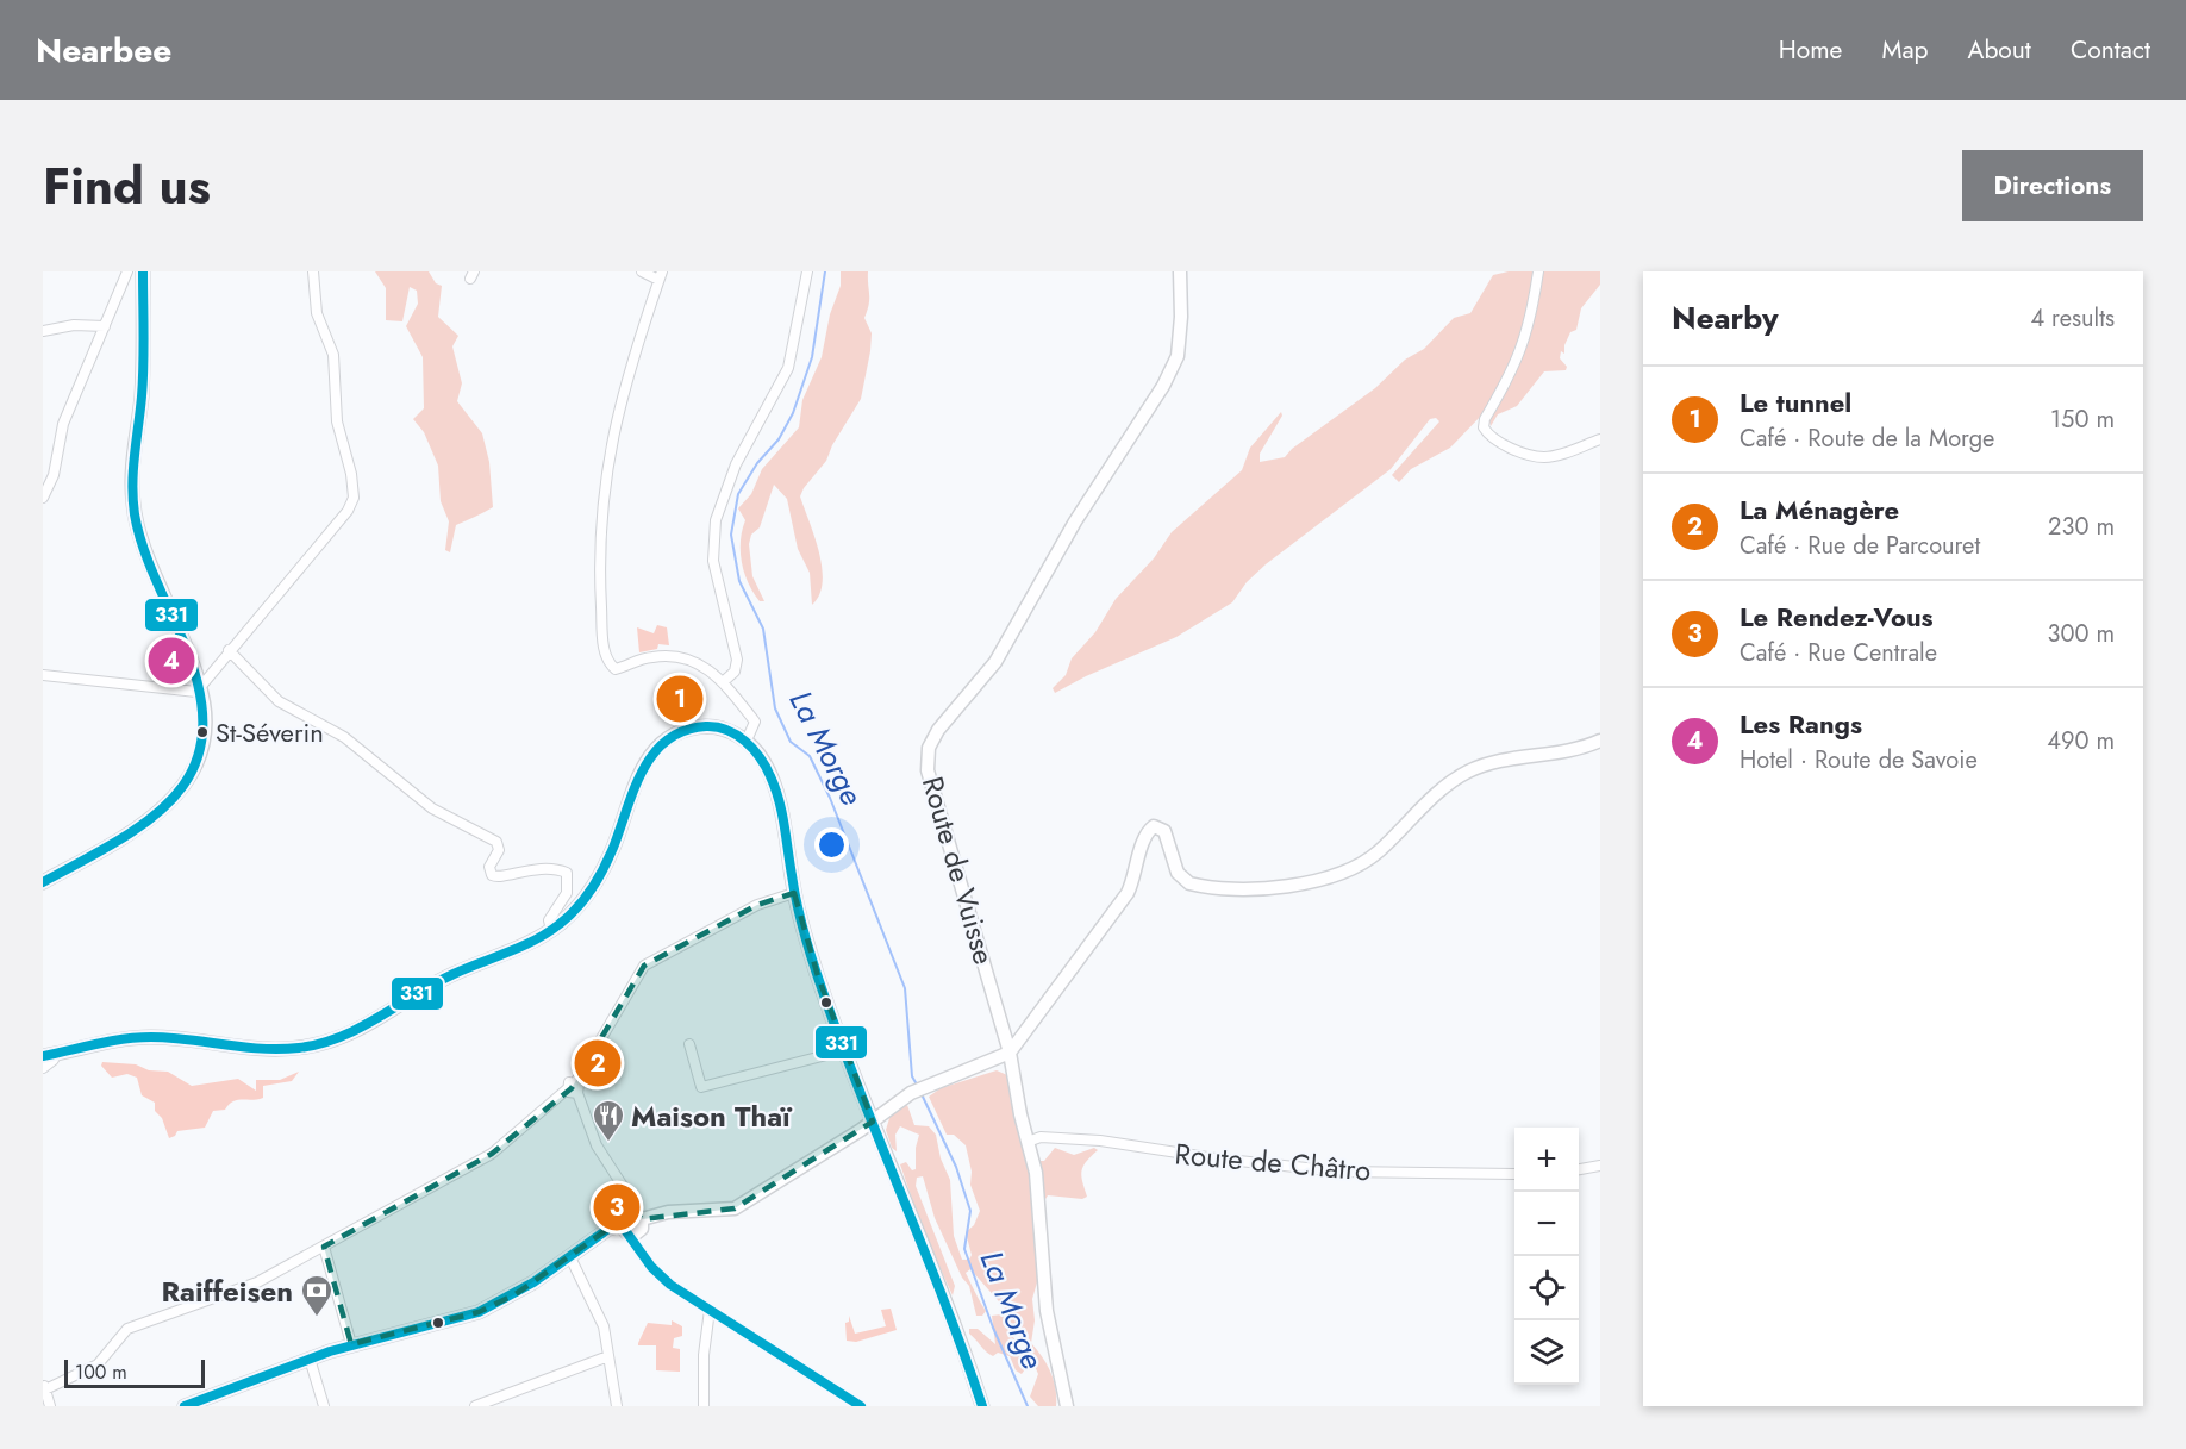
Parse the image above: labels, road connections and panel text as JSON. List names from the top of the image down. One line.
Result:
{"streets":{"street":["Route de Vuisse","Route de Châtro"]},"crossings":[["Route de Vuisse","Route de Châtro"]],"water":["La Morge"],"places":{"other":["St-Séverin"],"restaurant":["Maison Thaï"],"bank":["Raiffeisen"]},"lines":["transit line 331"],"scale_bar":"100 m","page":{"header":"Nearbee","nav":["Home","Map","About","Contact"],"title":"Find us","buttons":"Directions","heading":["Nearby","4 results"],"list":[{"mark":"1","name":"Le tunnel","note":"Café · Route de la Morge","value":"150 m"},{"mark":"2","name":"La Ménagère","note":"Café · Rue de Parcouret","value":"230 m"},{"mark":"3","name":"Le Rendez-Vous","note":"Café · Rue Centrale","value":"300 m"},{"mark":"4","name":"Les Rangs","note":"Hotel · Route de Savoie","value":"490 m"}],"pins":["4","1","2","3"],"map_buttons":["+","−"],"scale":"100 m"}}
